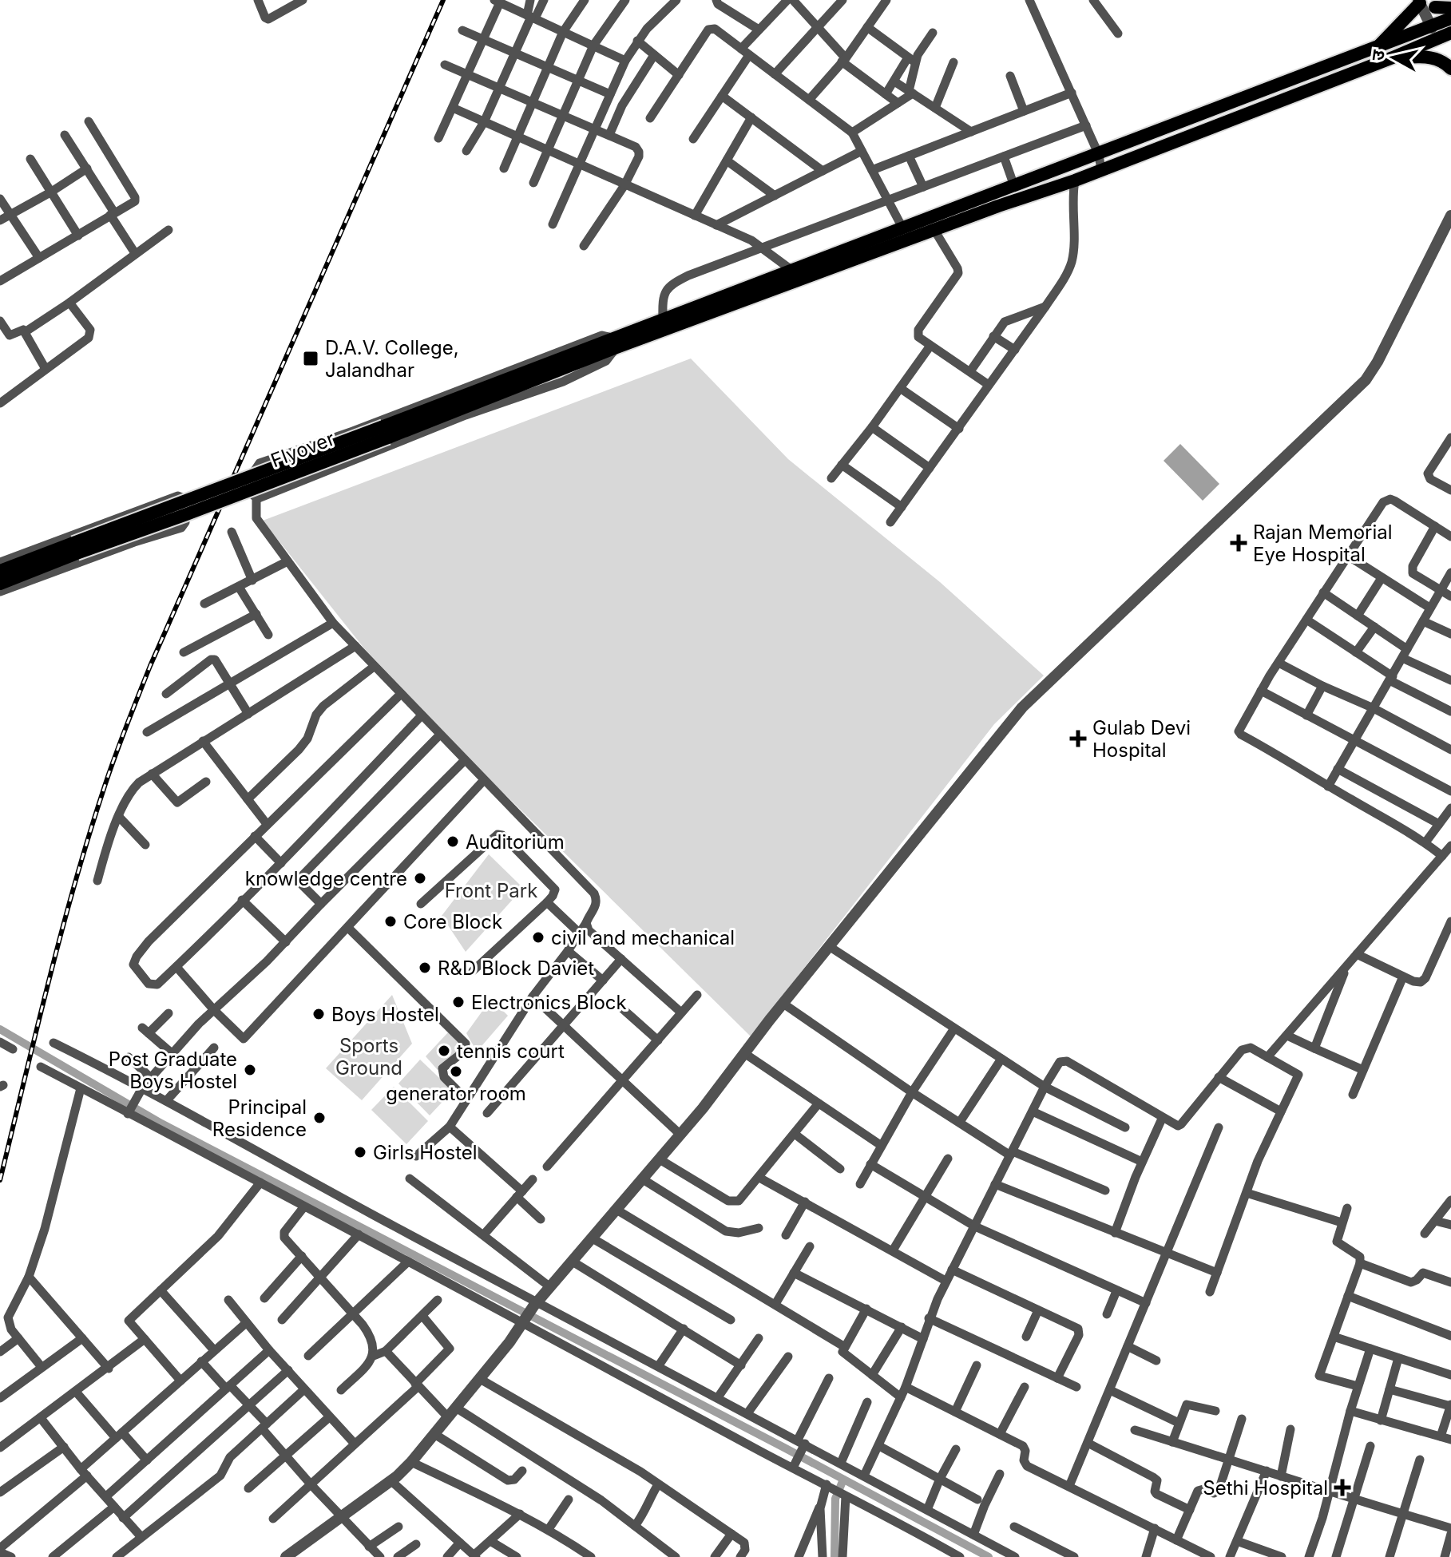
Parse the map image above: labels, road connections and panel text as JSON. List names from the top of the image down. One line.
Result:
{"streets":{"main road":["Flyover"]},"parks":["Front Park","Sports Ground"],"places":{"transit":["D.A.V. College, Jalandhar"],"health":["Rajan Memorial Eye Hospital","Gulab Devi Hospital","Sethi Hospital"],"other":["Auditorium","knowledge centre","Core Block","civil and mechanical","R&D Block Daviet","Electronics Block","Boys Hostel","tennis court","Post Graduate Boys Hostel","generator room","Principal Residence","Girls Hostel"]},"north":"left"}
